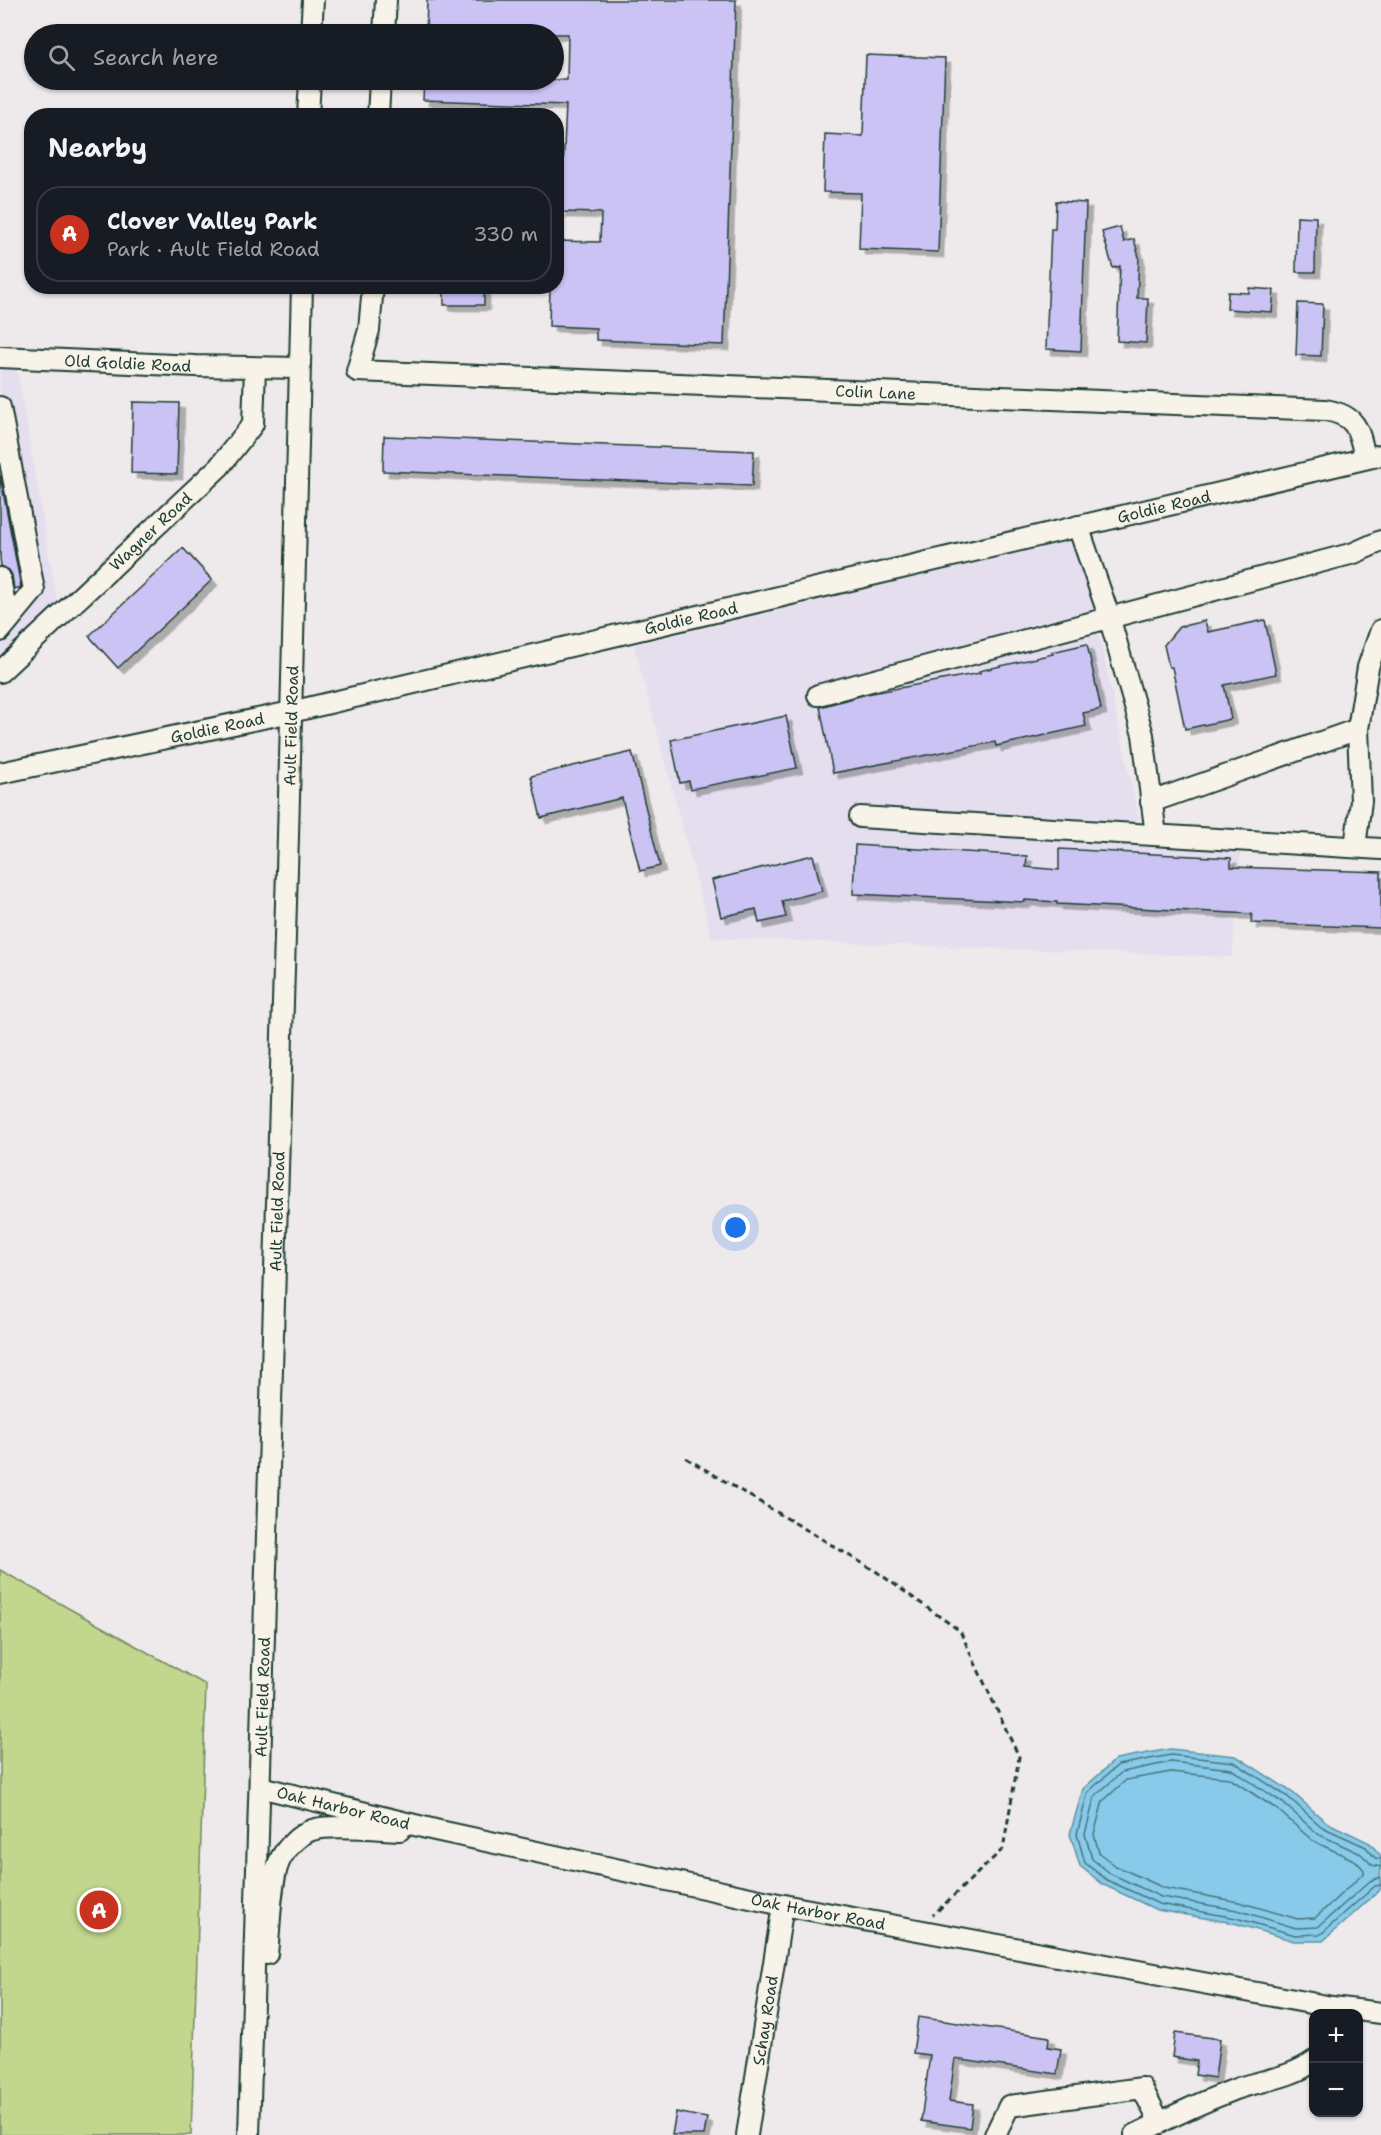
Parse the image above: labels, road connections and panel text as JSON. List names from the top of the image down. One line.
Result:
{"streets":{"street":["Old Goldie Road","Colin Lane","Goldie Road","Wagner Road","Ault Field Road","Oak Harbor Road","Schay Road"]},"crossings":[["Old Goldie Road","Wagner Road"],["Colin Lane","Goldie Road"],["Goldie Road","Ault Field Road"],["Ault Field Road","Oak Harbor Road"],["Oak Harbor Road","Schay Road"]],"page":{"search":"Search here","heading":"Nearby","list":[{"mark":"A","name":"Clover Valley Park","note":"Park · Ault Field Road","value":"330 m"}],"pins":"A","map_buttons":["+","−"]}}
